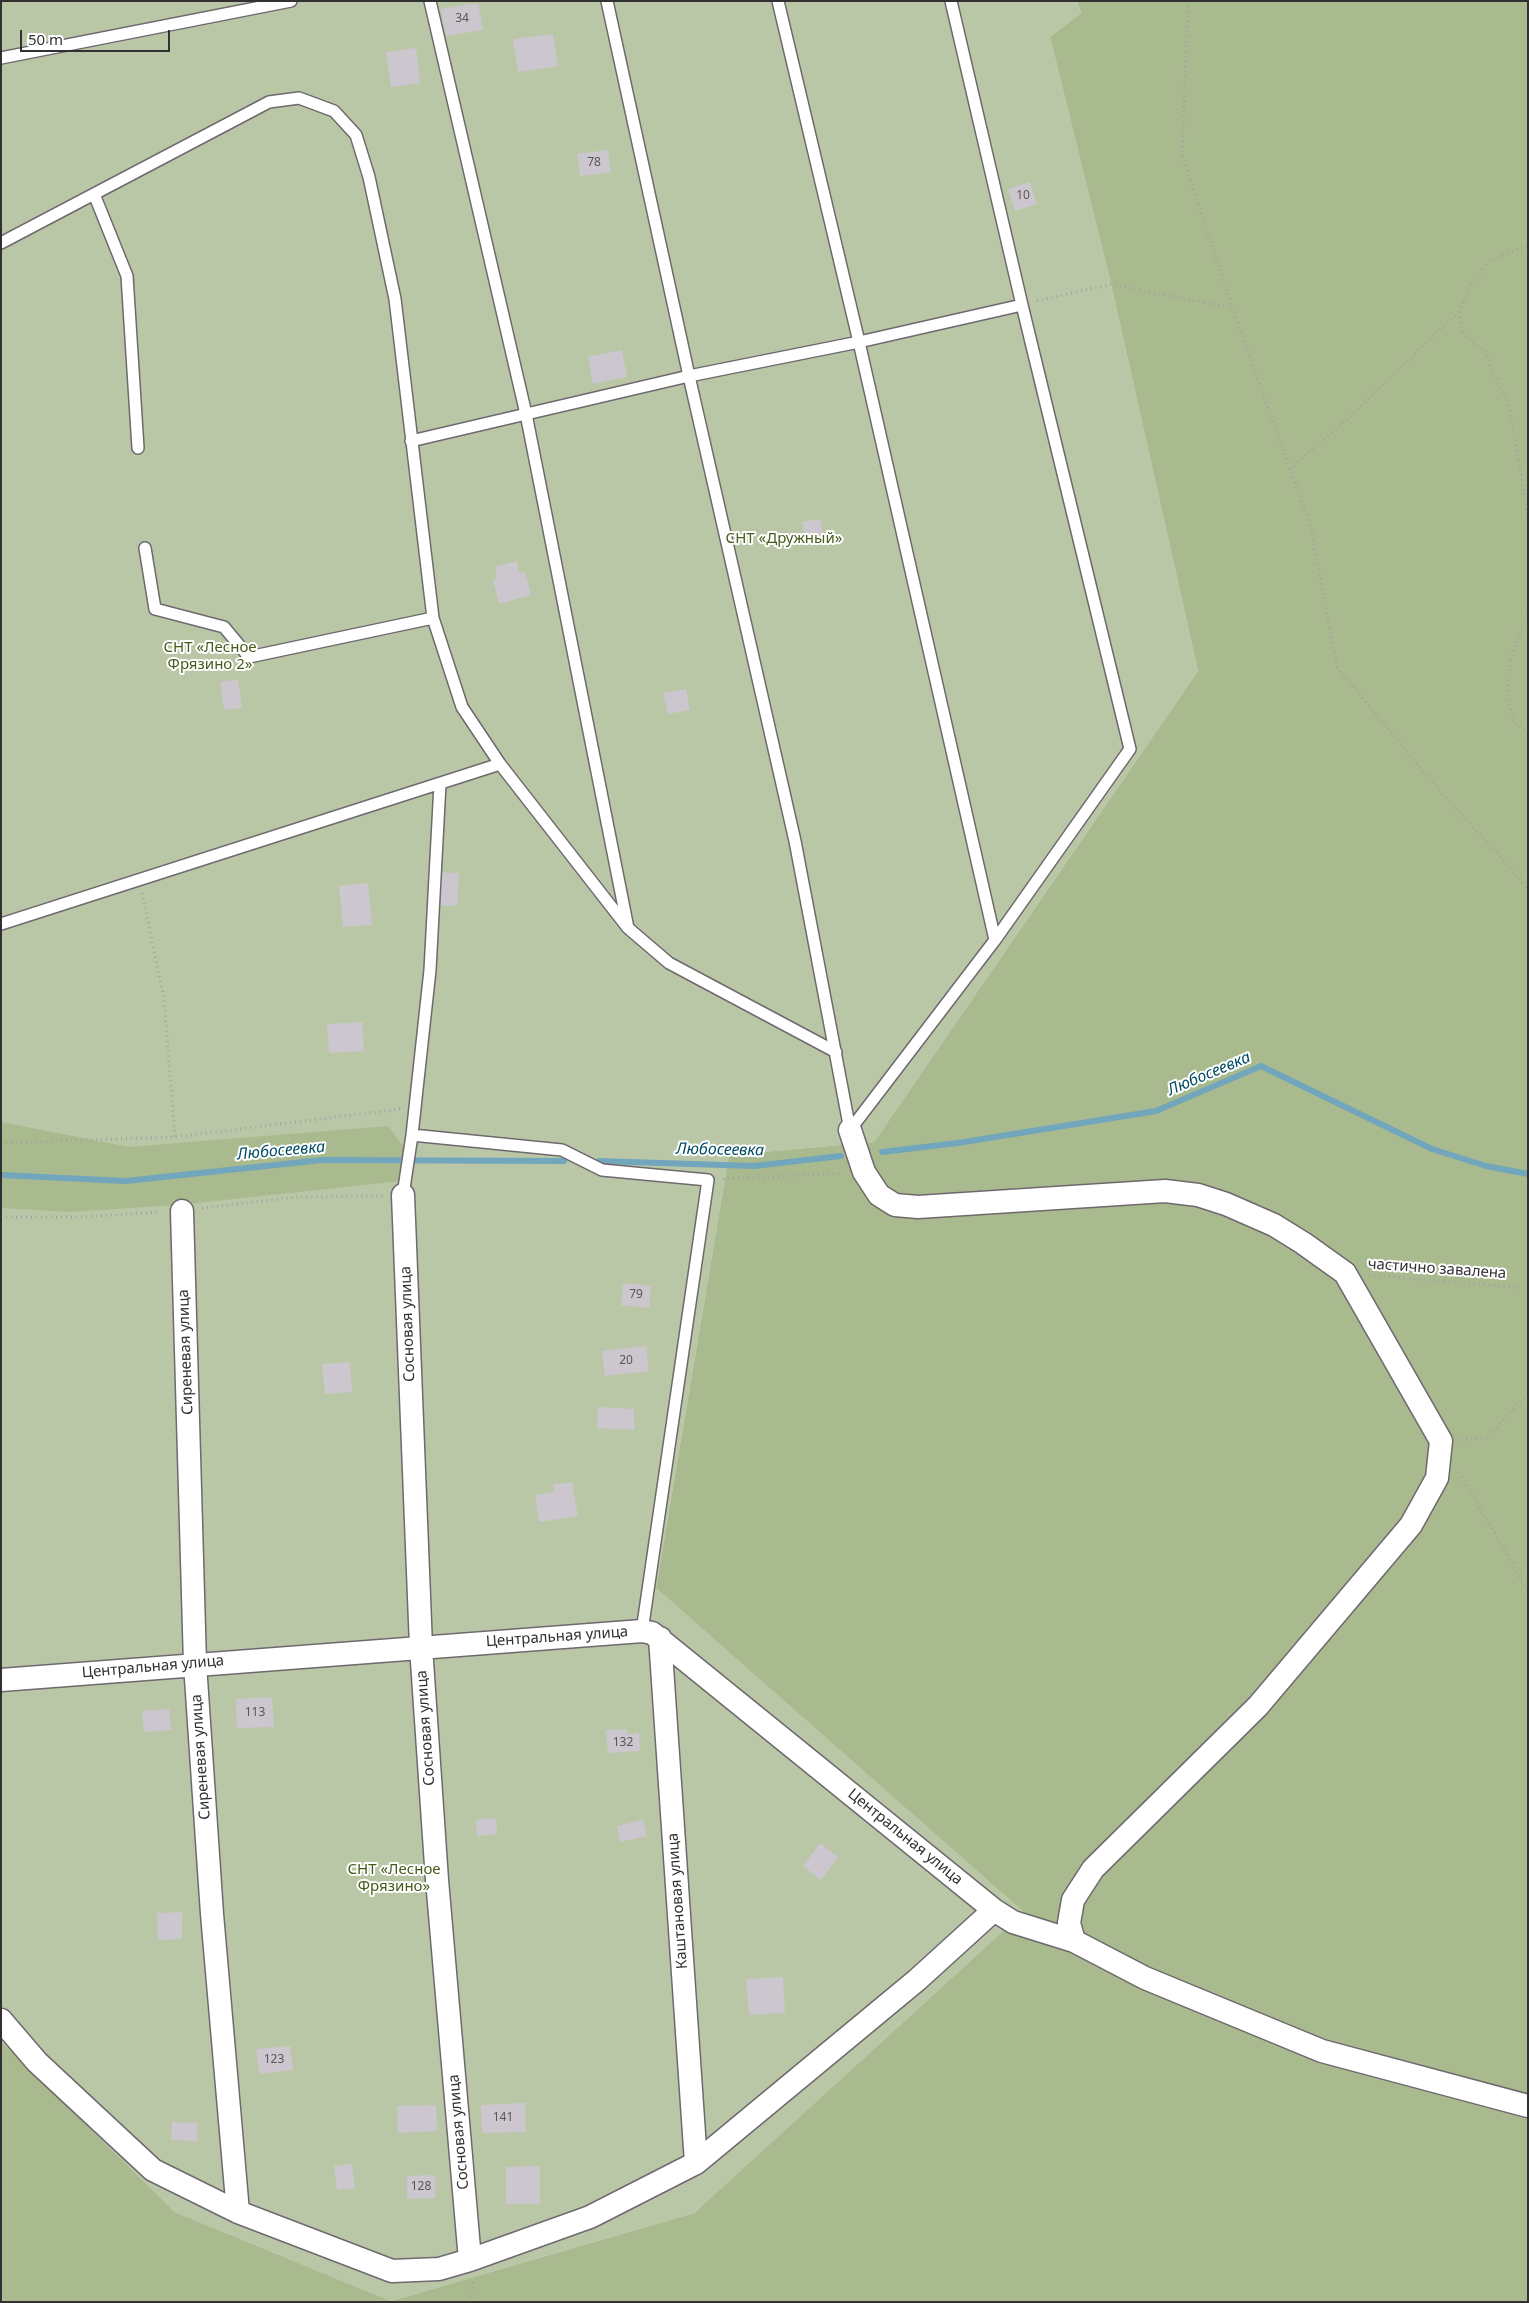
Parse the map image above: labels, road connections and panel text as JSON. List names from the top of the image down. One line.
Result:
{"streets":{"street":["Сосновая улица","Сиреневая улица","Центральная улица","Каштановая улица"],"path":["частично завалена"]},"crossings":[["Сосновая улица","Центральная улица"],["Сиреневая улица","Центральная улица"],["Центральная улица","Каштановая улица"]],"water":["Любосеевка"],"parks":["СНТ «Дружный»","СНТ «Лесное Фрязино 2»","СНТ «Лесное Фрязино»"],"house_numbers":["34","78","10","79","20","113","132","123","141","128"],"scale_bar":"50 m"}
